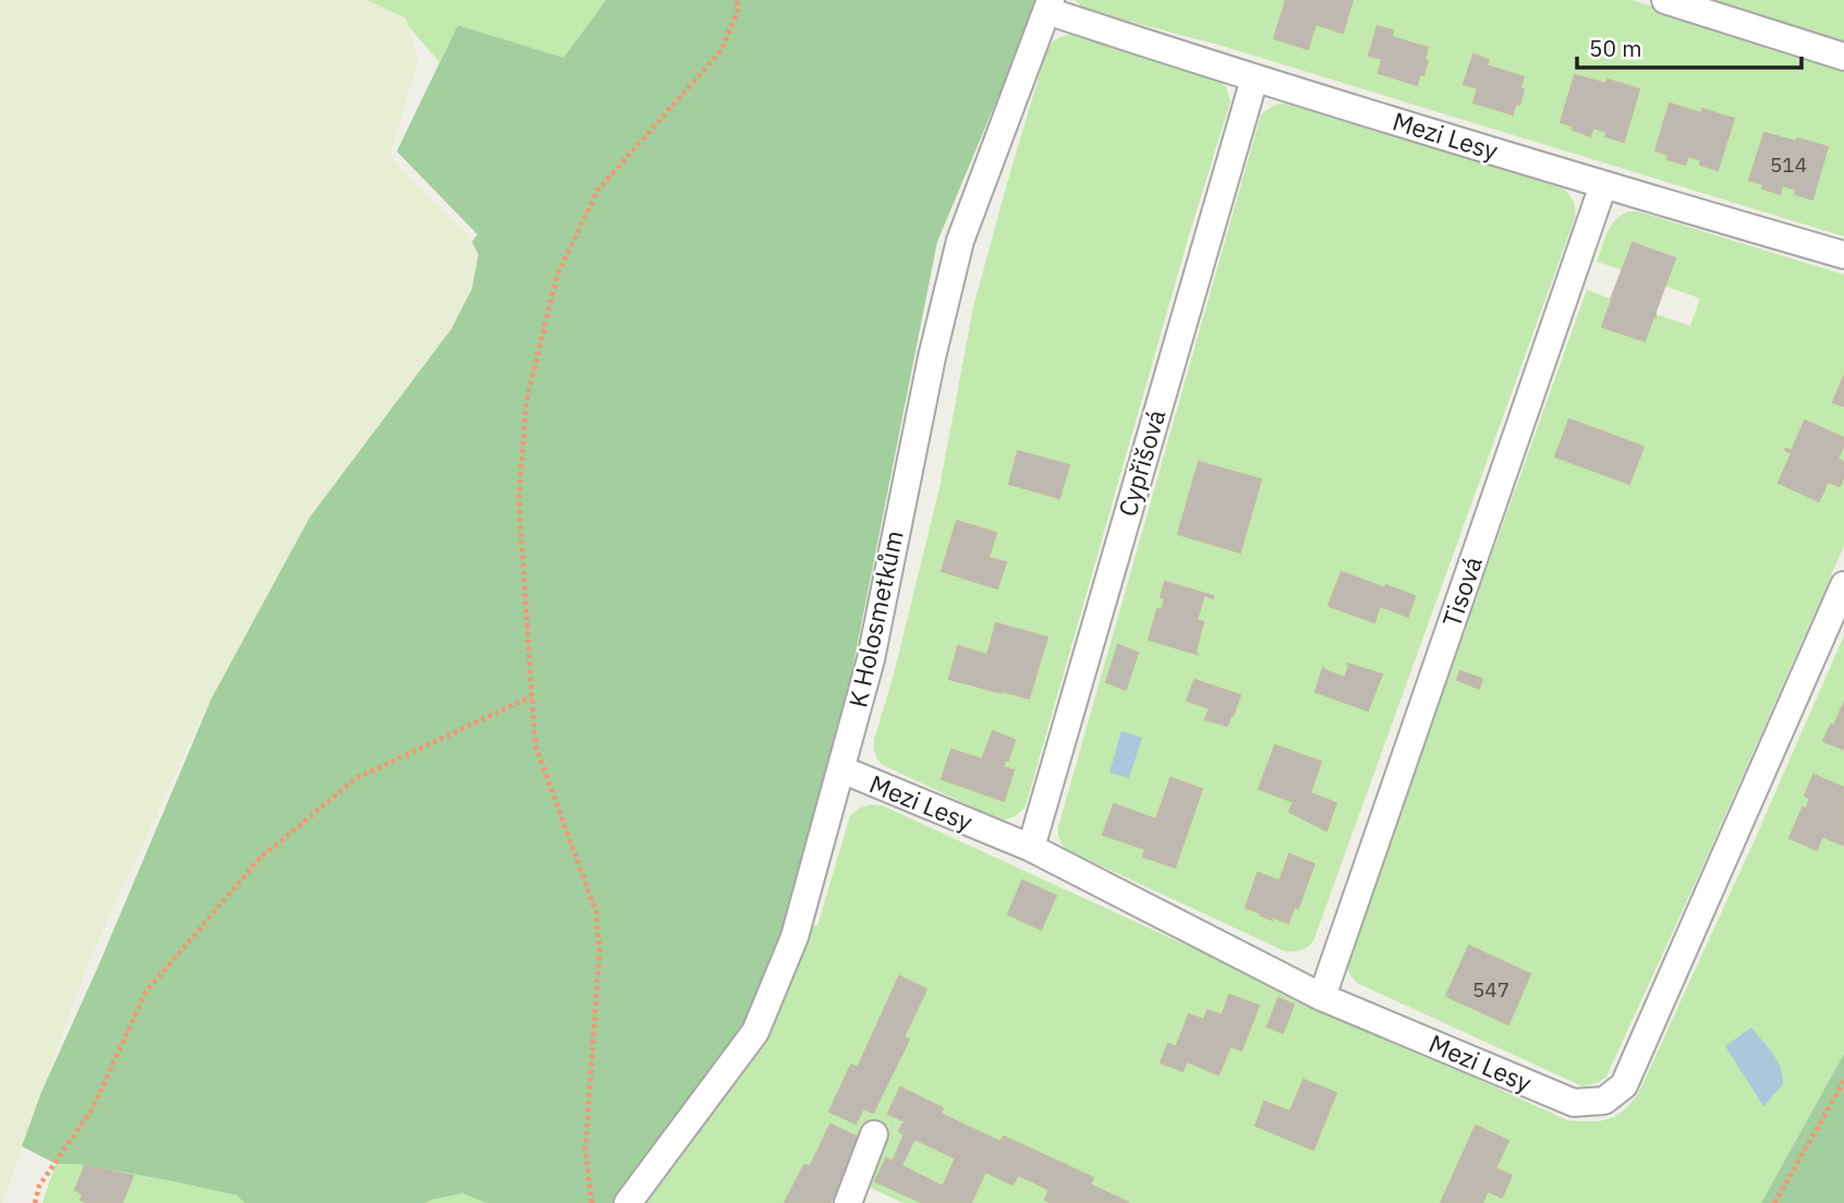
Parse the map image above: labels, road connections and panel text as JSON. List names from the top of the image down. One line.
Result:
{"streets":{"street":["Mezi Lesy","Cypřišová","Tisová","K Holosmetkům"]},"crossings":[["Mezi Lesy","Cypřišová"],["Mezi Lesy","Tisová"],["Mezi Lesy","K Holosmetkům"]],"house_numbers":["514","547"],"scale_bar":"50 m"}
